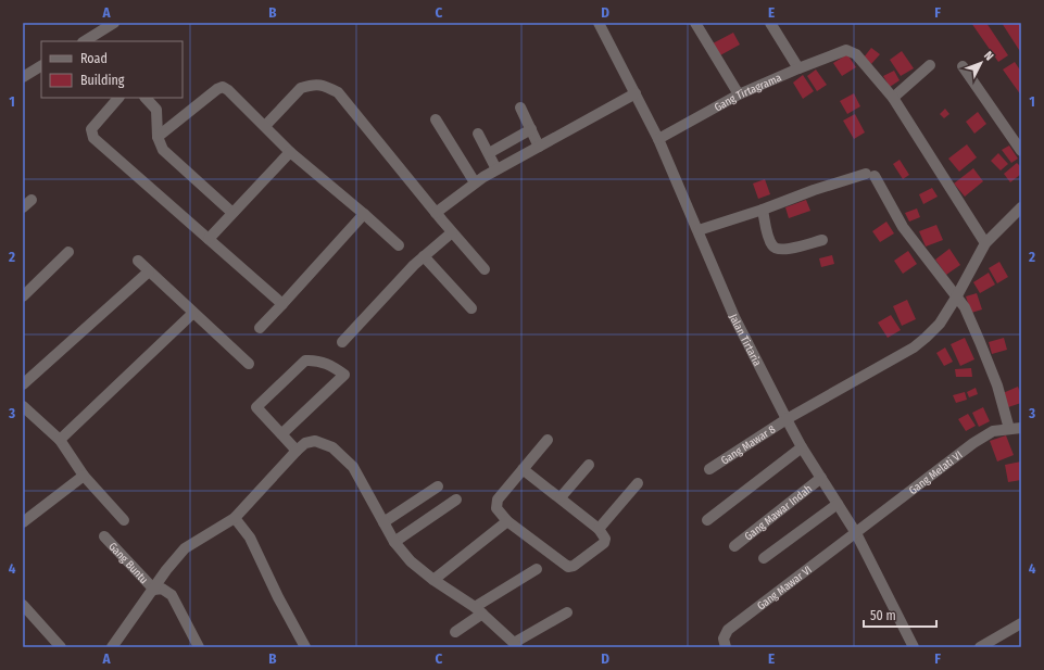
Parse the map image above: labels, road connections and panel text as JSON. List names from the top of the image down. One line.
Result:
{"streets":{"street":["Gang Tirtagrama","Jalan Tirtaria","Gang Mawar 8","Gang Melati VI","Gang Mawar Indah","Gang Buntu","Gang Mawar VI"]},"crossings":[["Gang Tirtagrama","Jalan Tirtaria"],["Jalan Tirtaria","Gang Mawar 8"],["Jalan Tirtaria","Gang Melati VI"],["Jalan Tirtaria","Gang Mawar Indah"],["Jalan Tirtaria","Gang Mawar VI"],["Gang Melati VI","Gang Mawar VI"]],"legend":["Road","Building"],"scale_bar":"50 m","north":"top right","grid":{"columns":["A","B","C","D","E","F"],"rows":["1","2","3","4"]}}
